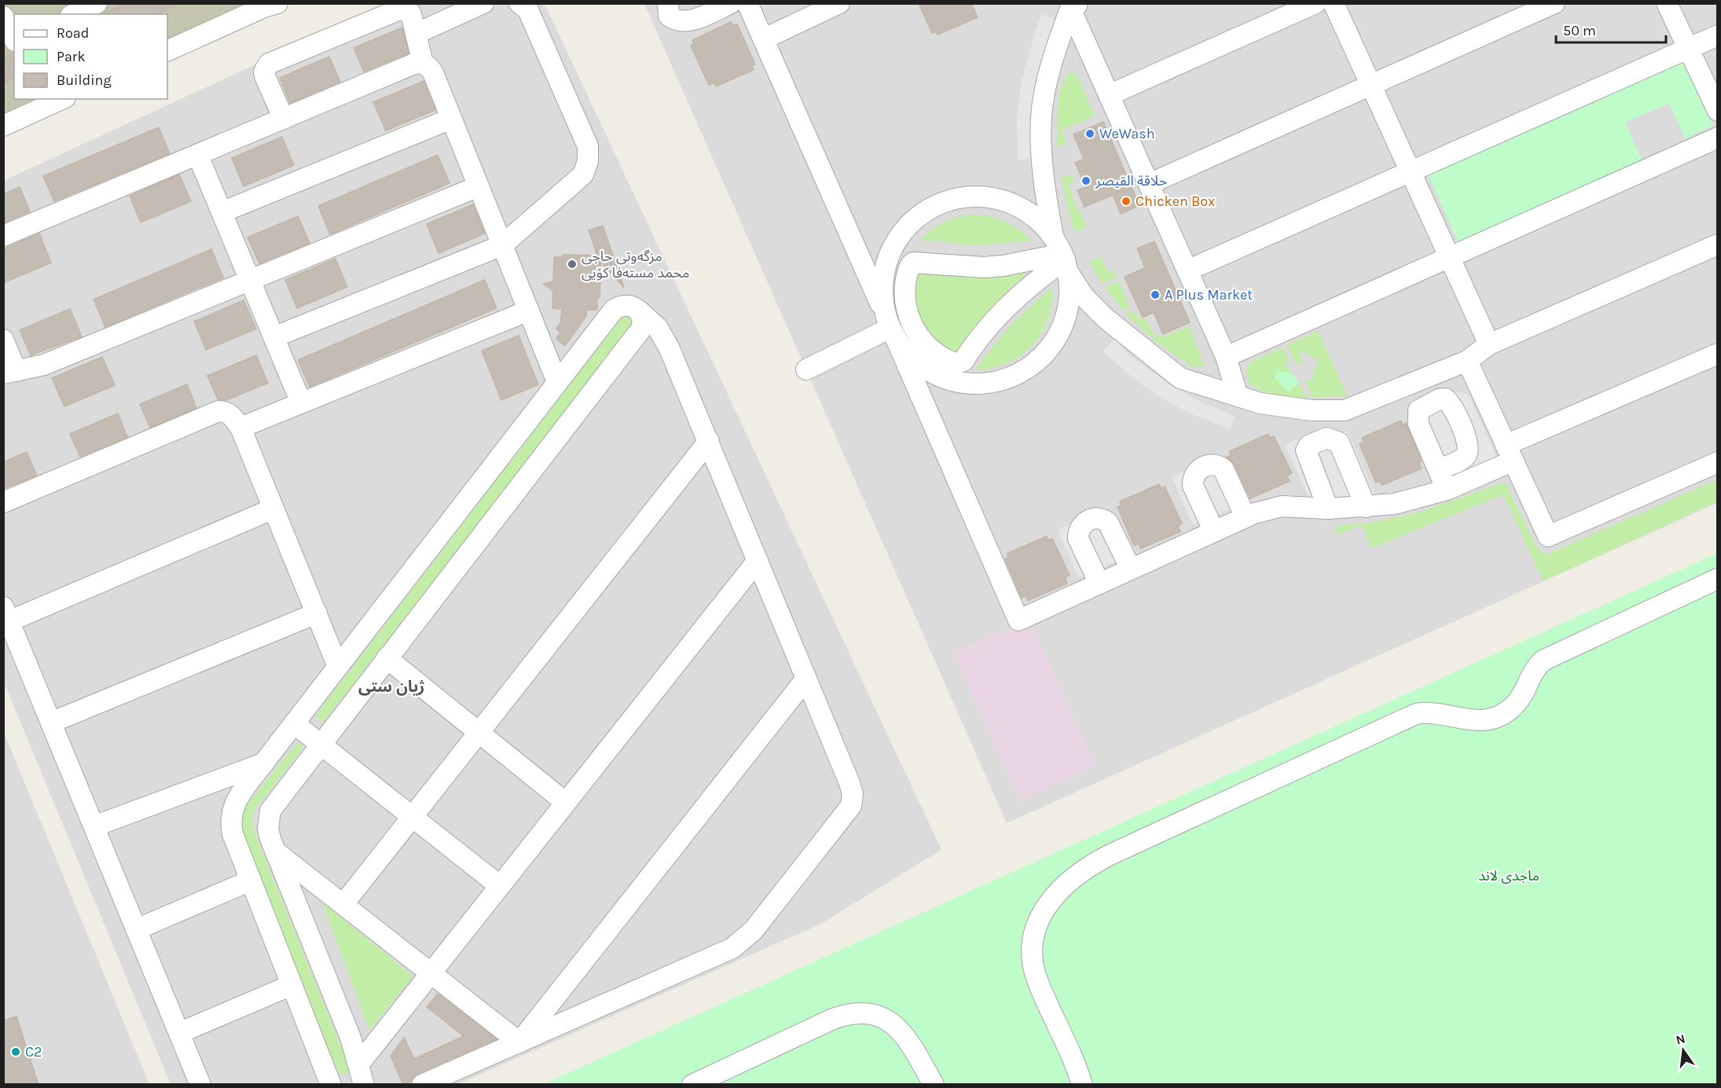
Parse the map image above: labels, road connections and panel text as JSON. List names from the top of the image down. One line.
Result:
{"districts":["ژیان ستی"],"parks":["ماجدی لاند"],"places":["WeWash","حلاقة القيصر","Chicken Box","مزگەوتی حاجی محمد مستەفا کۆیی","A Plus Market","C2"],"legend":["Road","Park","Building"],"scale_bar":"50 m","north":"top"}
